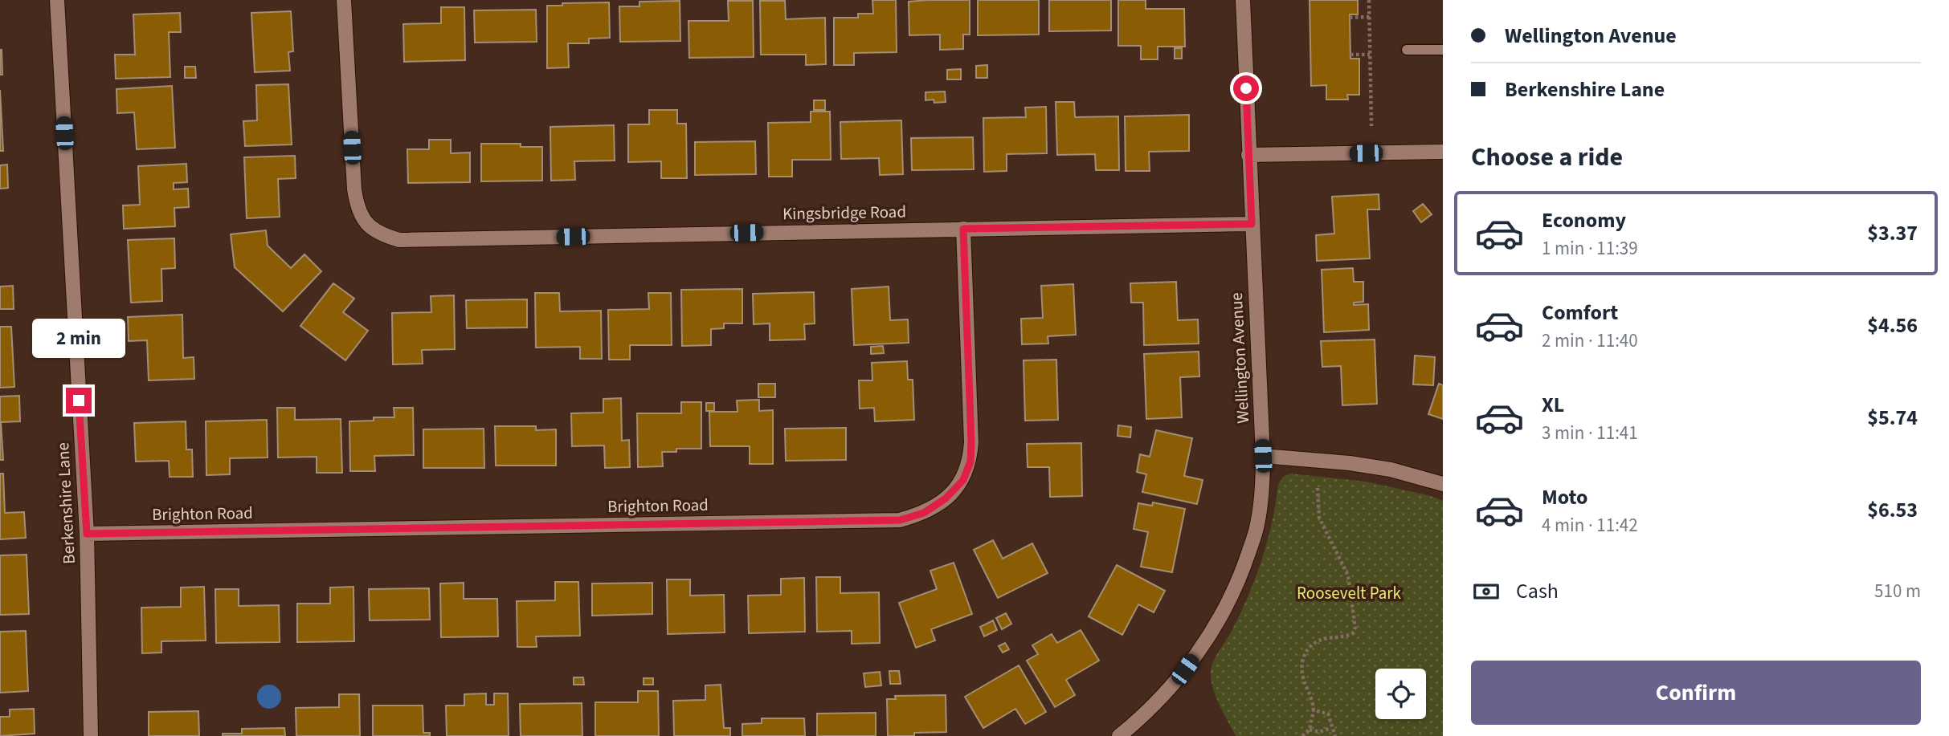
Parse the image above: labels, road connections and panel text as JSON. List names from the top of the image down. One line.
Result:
{"streets":{"street":["Kingsbridge Road","Wellington Avenue","Berkenshire Lane","Brighton Road"]},"crossings":[["Kingsbridge Road","Wellington Avenue"],["Kingsbridge Road","Brighton Road"],["Berkenshire Lane","Brighton Road"]],"parks":["Roosevelt Park"],"page":{"banner":["Wellington Avenue","Berkenshire Lane"],"heading":"Choose a ride","list":[{"name":"Economy","note":"1 min · 11:39","value":"$3.37"},{"name":"Comfort","note":"2 min · 11:40","value":"$4.56"},{"name":"XL","note":"3 min · 11:41","value":"$5.74"},{"name":"Moto","note":"4 min · 11:42","value":"$6.53"}],"bubble":"2 min","pay":["Cash","510 m"],"buttons":"Confirm"}}
